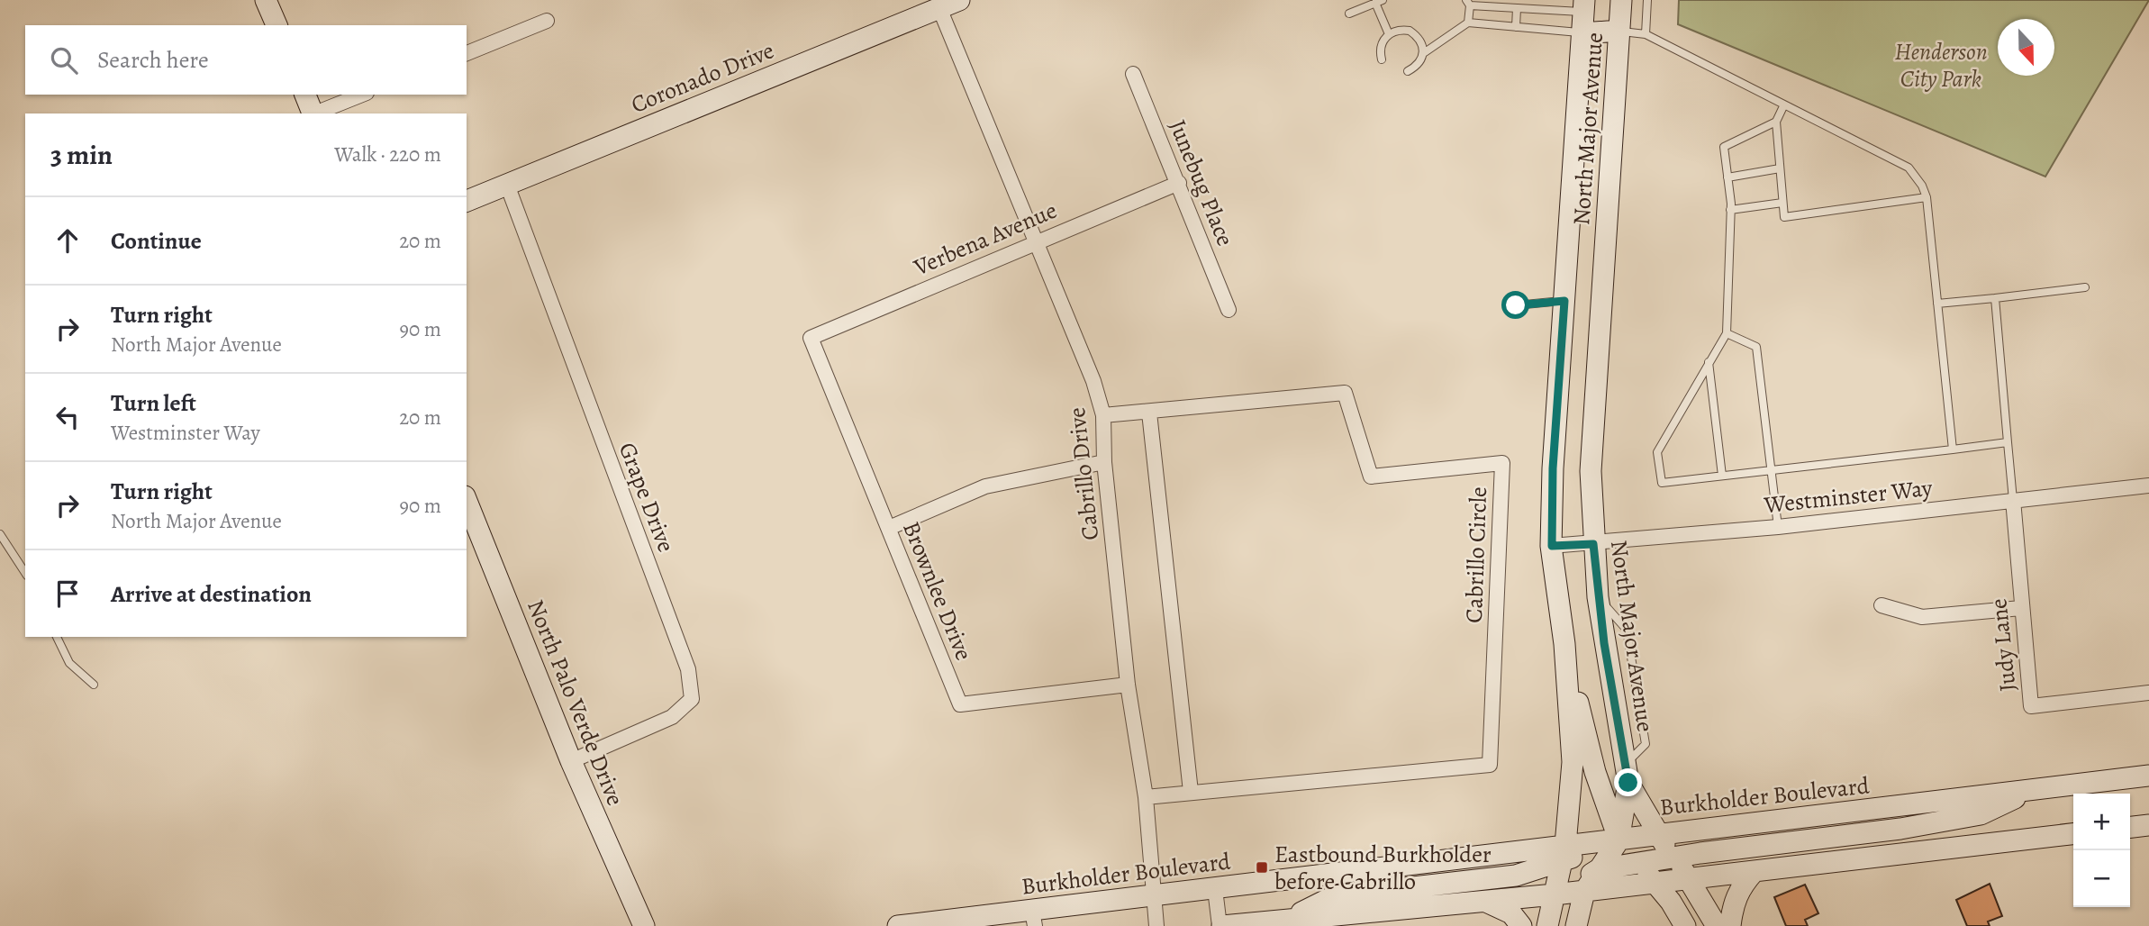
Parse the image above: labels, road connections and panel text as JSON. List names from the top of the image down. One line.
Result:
{"streets":{"street":["Coronado Drive","North Major Avenue","Junebug Place","Verbena Avenue","Cabrillo Drive","Westminster Way","Grape Drive","Cabrillo Circle","Brownlee Drive","Judy Lane","North Palo Verde Drive","Burkholder Boulevard"]},"crossings":[["Coronado Drive","Cabrillo Drive"],["Coronado Drive","Grape Drive"],["North Major Avenue","Westminster Way"],["North Major Avenue","Burkholder Boulevard"],["Junebug Place","Verbena Avenue"],["Verbena Avenue","Cabrillo Drive"],["Verbena Avenue","Brownlee Drive"],["Cabrillo Drive","Cabrillo Circle"],["Cabrillo Drive","Brownlee Drive"],["Cabrillo Drive","Burkholder Boulevard"],["Westminster Way","Judy Lane"],["Grape Drive","North Palo Verde Drive"]],"parks":["Henderson City Park"],"places":{"transit":["Eastbound Burkholder before Cabrillo"]},"north":"bottom","page":{"search":"Search here","heading":["3 min","Walk · 220 m"],"list":[["Continue","20 m"],["Turn right","North Major Avenue","90 m"],["Turn left","Westminster Way","20 m"],["Turn right","North Major Avenue","90 m"],"Arrive at destination"],"map_buttons":["+","−"]}}
